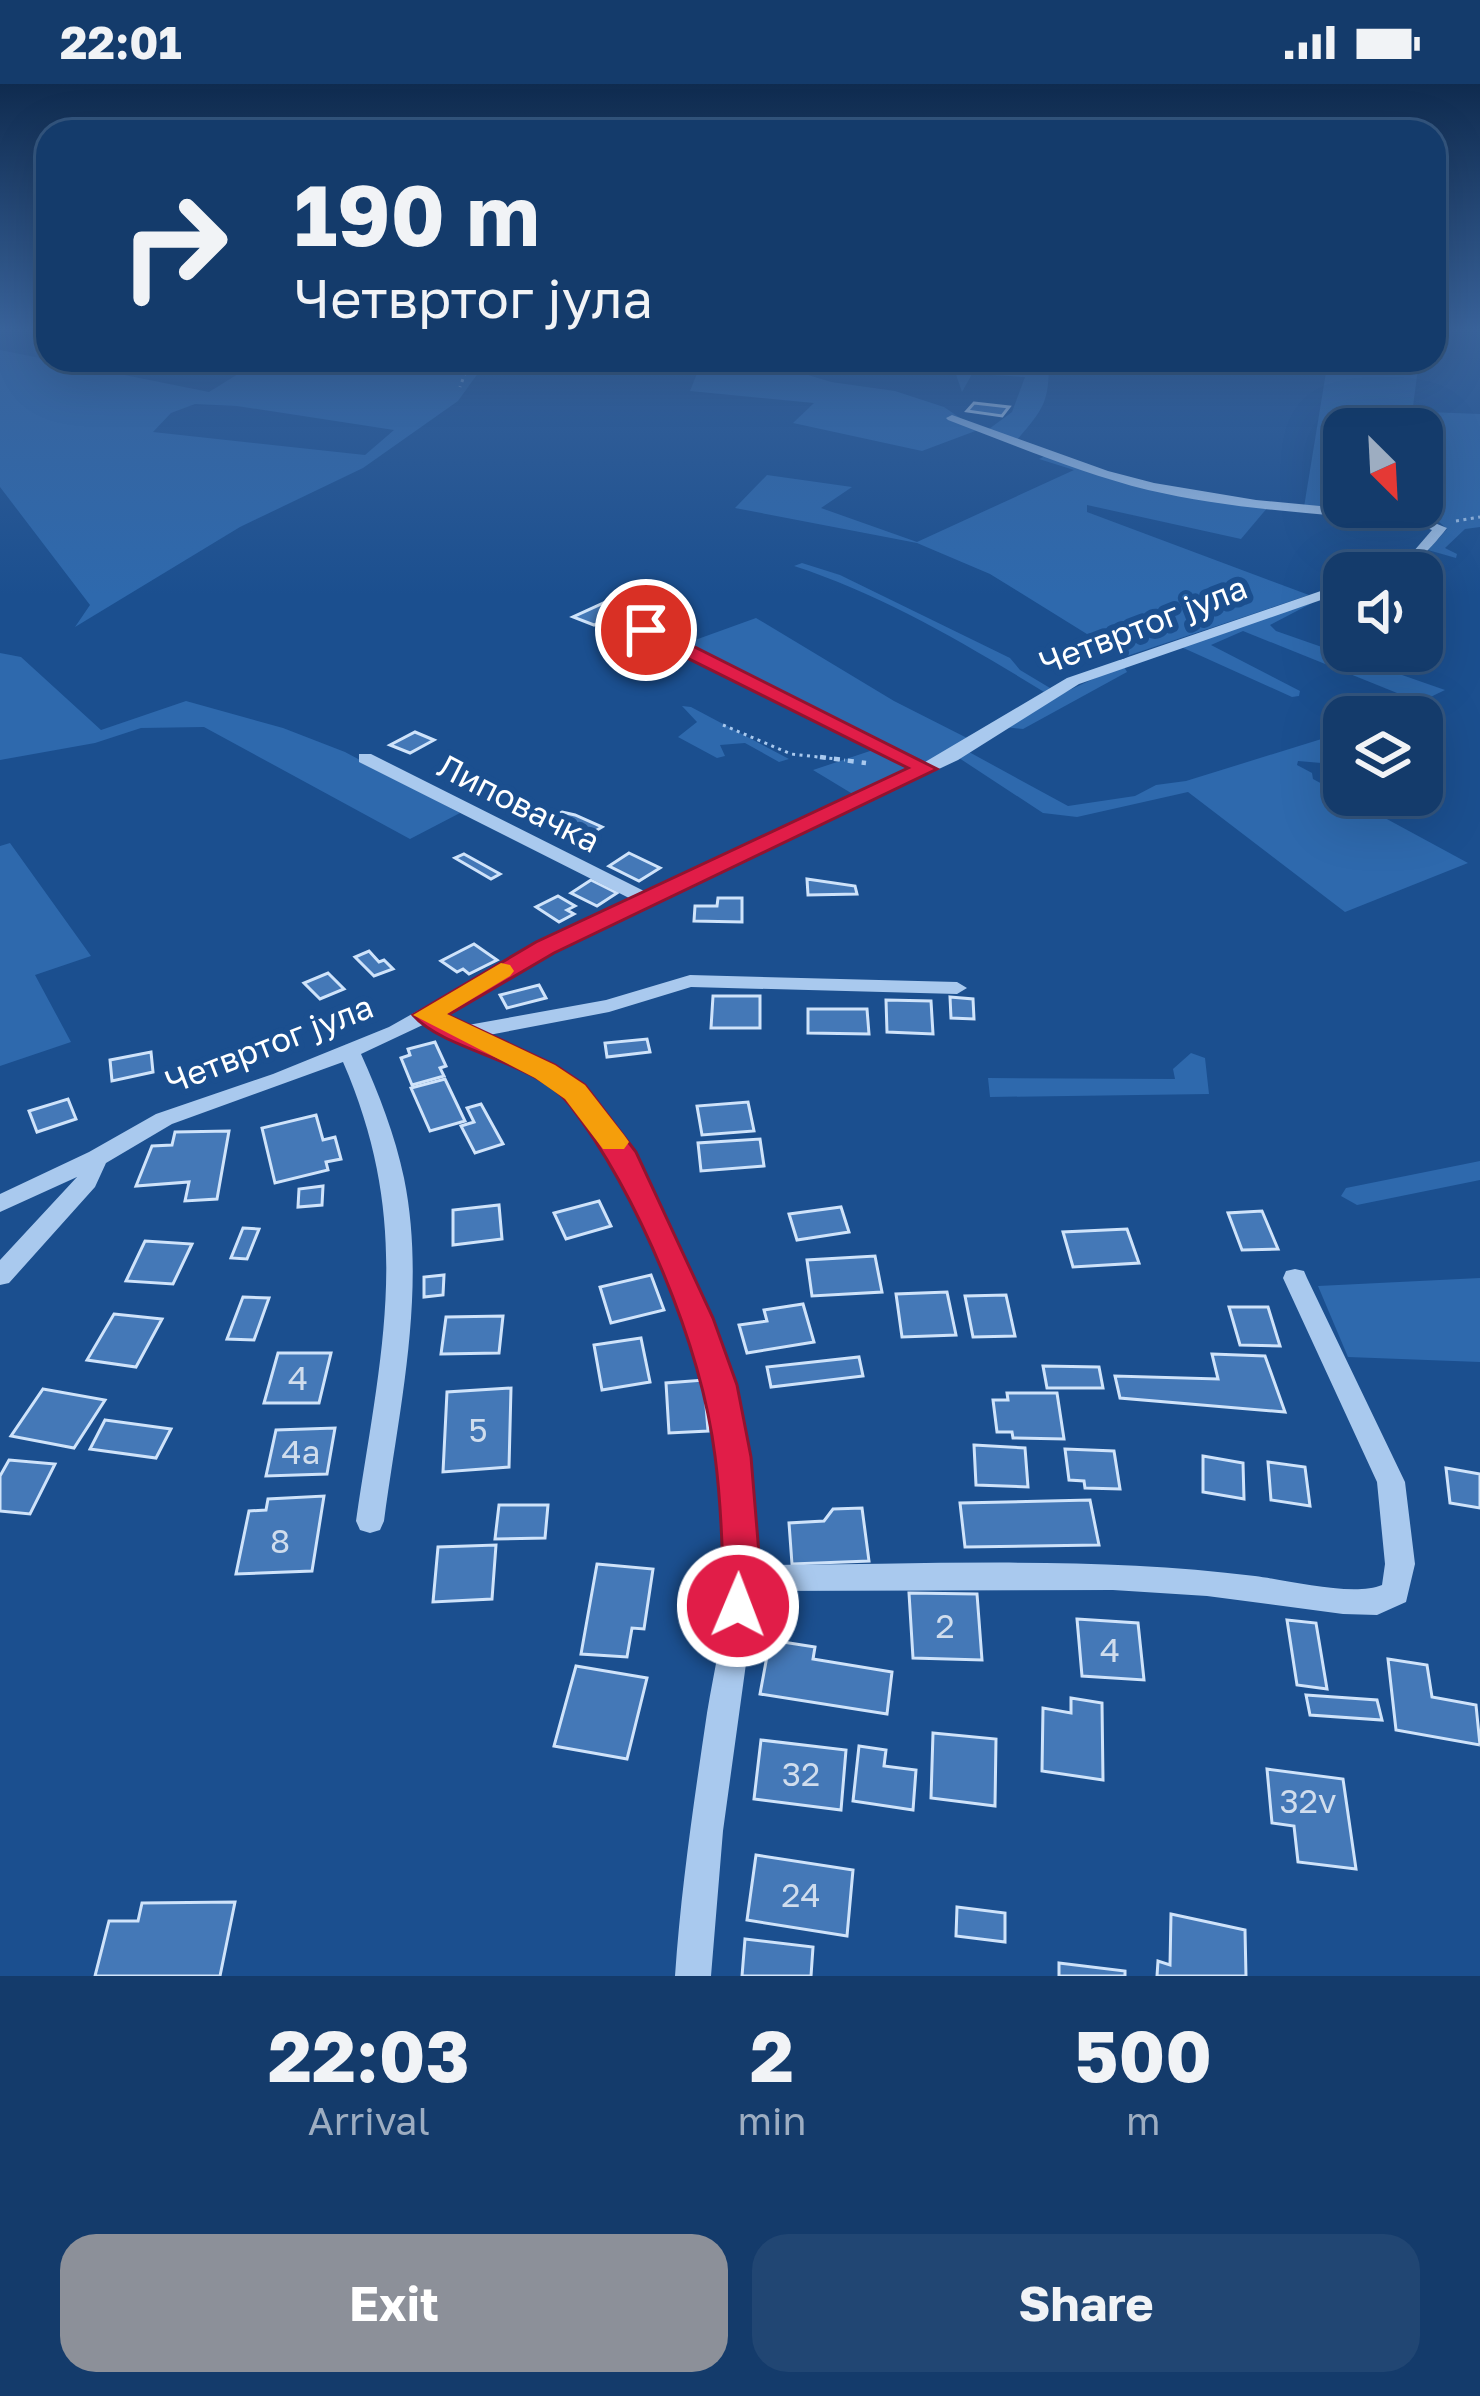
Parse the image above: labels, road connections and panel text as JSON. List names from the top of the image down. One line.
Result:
{"streets":{"street":["Четвртог јула","Липовачка"]},"crossings":[["Четвртог јула","Липовачка"]],"house_numbers":["4","5","4a","8","2","4","32","32v","24"],"north":"bottom right","page":{"status":"22:01","turn":["190 m","Четвртог јула"],"eta":["22:03","Arrival","2","min","500","m"],"buttons":["Exit","Share"]}}
